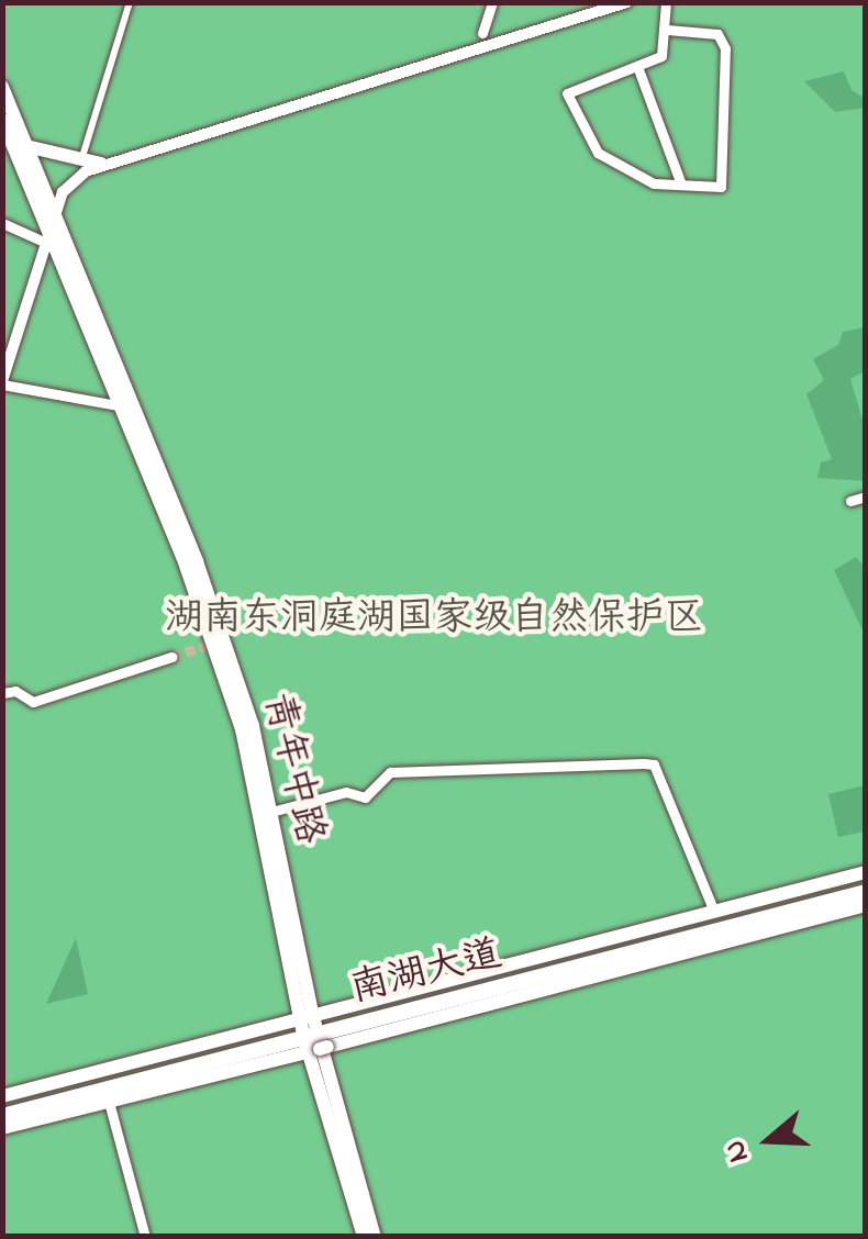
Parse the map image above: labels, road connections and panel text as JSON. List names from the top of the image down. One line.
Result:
{"streets":{"main road":["青年中路","南湖大道"]},"crossings":[["青年中路","南湖大道"]],"parks":["湖南东洞庭湖国家级自然保护区"],"north":"left"}
